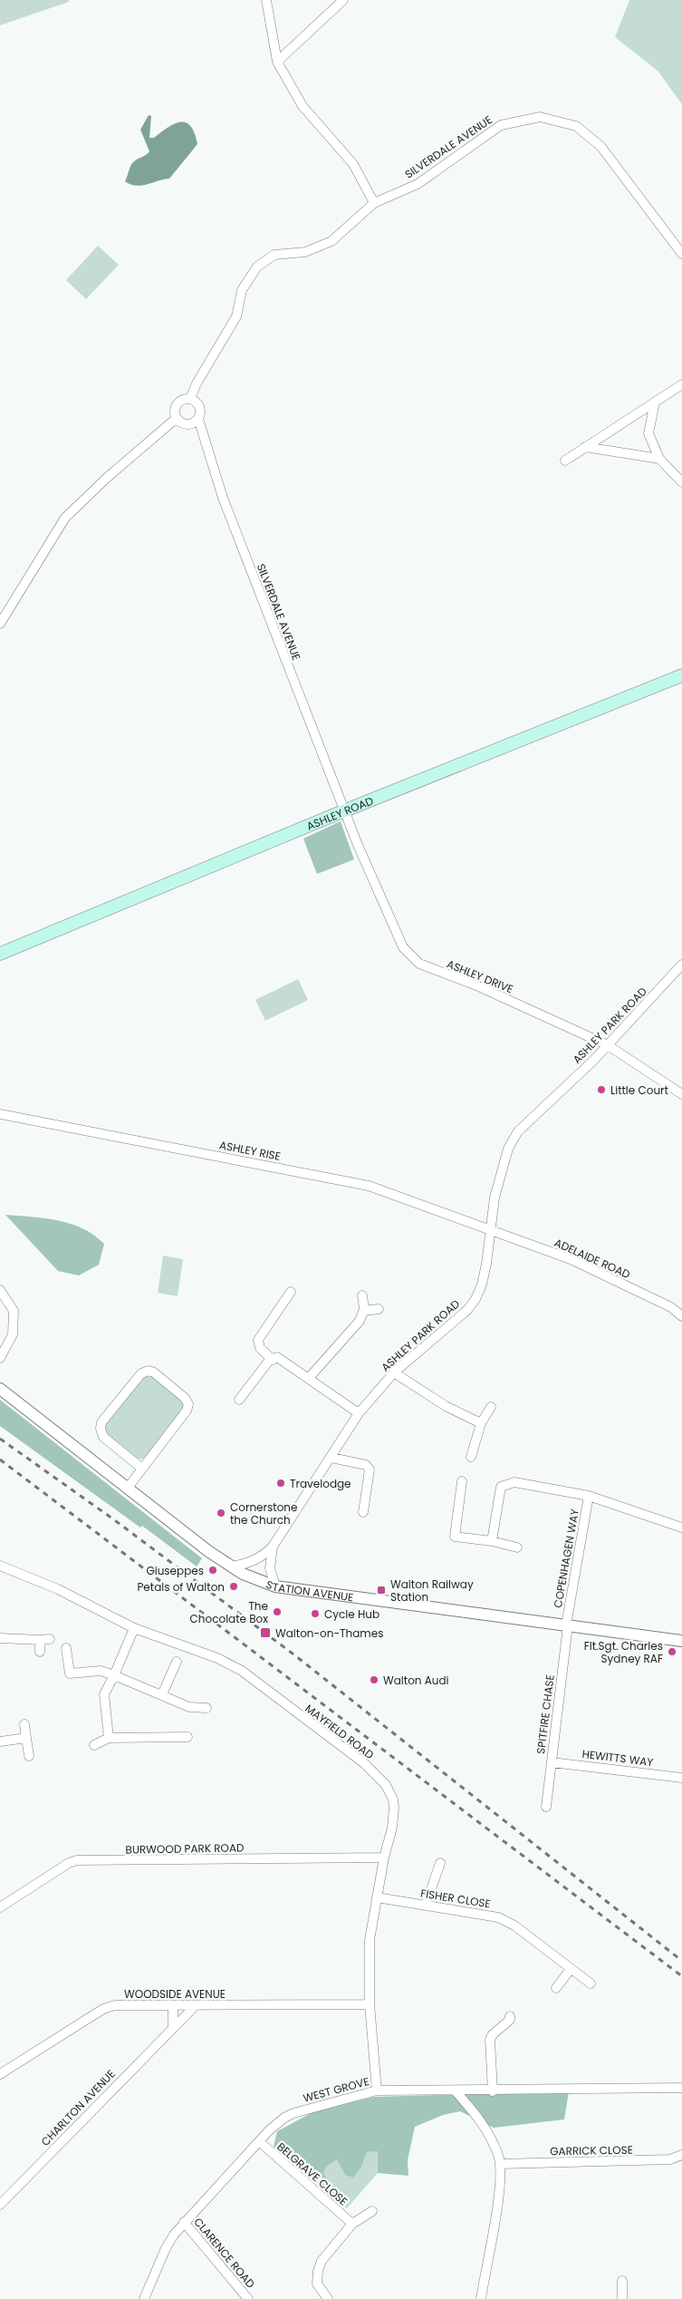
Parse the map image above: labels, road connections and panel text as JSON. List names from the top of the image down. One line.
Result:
{"streets":{"main road":["ASHLEY ROAD"],"street":["SILVERDALE AVENUE","ASHLEY DRIVE","ASHLEY PARK ROAD","ASHLEY RISE","ADELAIDE ROAD","COPENHAGEN WAY","STATION AVENUE","SPITFIRE CHASE","MAYFIELD ROAD","HEWITTS WAY","BURWOOD PARK ROAD","FISHER CLOSE","WOODSIDE AVENUE","WEST GROVE","CHARLTON AVENUE","GARRICK CLOSE","BELGRAVE CLOSE","CLARENCE ROAD"]},"crossings":[["SILVERDALE AVENUE","ASHLEY ROAD"],["SILVERDALE AVENUE","ASHLEY DRIVE"],["ASHLEY ROAD","ASHLEY DRIVE"],["ASHLEY DRIVE","ASHLEY PARK ROAD"],["ASHLEY PARK ROAD","ASHLEY RISE"],["ASHLEY PARK ROAD","ADELAIDE ROAD"],["ASHLEY PARK ROAD","STATION AVENUE"],["ASHLEY RISE","ADELAIDE ROAD"],["COPENHAGEN WAY","STATION AVENUE"],["COPENHAGEN WAY","SPITFIRE CHASE"],["STATION AVENUE","SPITFIRE CHASE"],["SPITFIRE CHASE","HEWITTS WAY"],["MAYFIELD ROAD","BURWOOD PARK ROAD"],["MAYFIELD ROAD","FISHER CLOSE"],["MAYFIELD ROAD","WOODSIDE AVENUE"],["MAYFIELD ROAD","WEST GROVE"],["WOODSIDE AVENUE","CHARLTON AVENUE"],["WEST GROVE","BELGRAVE CLOSE"],["WEST GROVE","CLARENCE ROAD"]],"places":{"other":["Little Court","Travelodge","Cornerstone the Church","Giuseppes","Petals of Walton","The Chocolate Box","Cycle Hub","Flt.Sgt. Charles Sydney RAF","Walton Audi"],"transit":["Walton Railway Station","Walton-on-Thames"]}}
